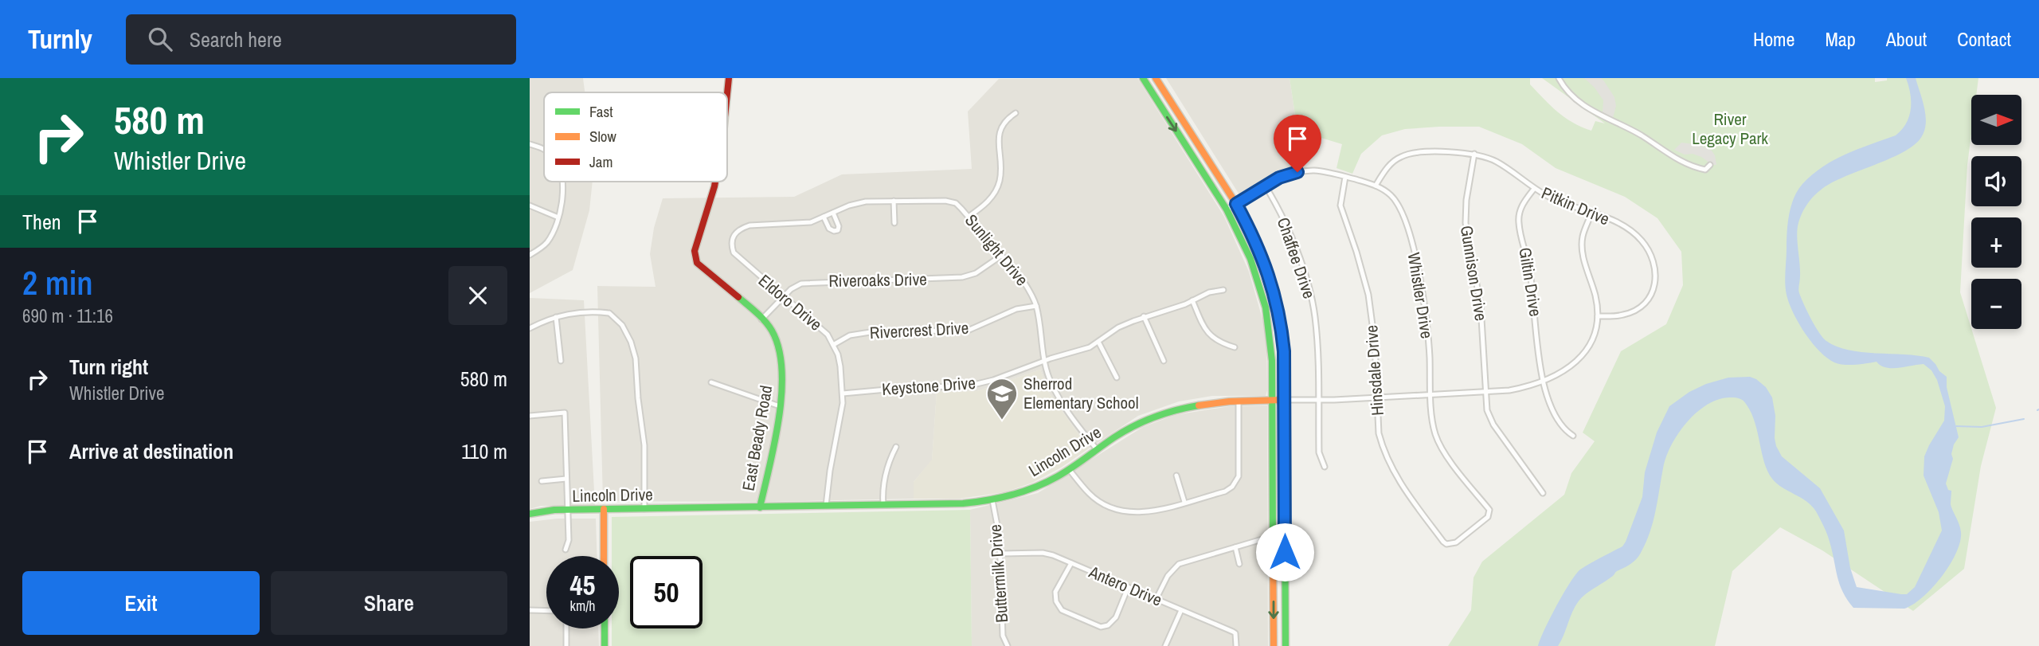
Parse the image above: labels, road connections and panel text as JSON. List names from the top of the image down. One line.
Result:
{"streets":{"street":["Pitkin Drive","Sunlight Drive","Chaffee Drive","Gunnison Drive","Riveroaks Drive","Giltin Drive","Whistler Drive","Eldoro Drive","Rivercrest Drive","Hinsdale Drive","Keystone Drive","East Beady Road","Lincoln Drive","Buttermilk Drive","Antero Drive"]},"crossings":[["Pitkin Drive","Gunnison Drive"],["Pitkin Drive","Giltin Drive"],["Pitkin Drive","Whistler Drive"],["Pitkin Drive","Lincoln Drive"],["Sunlight Drive","Riveroaks Drive"],["Sunlight Drive","Eldoro Drive"],["Sunlight Drive","Rivercrest Drive"],["Sunlight Drive","Keystone Drive"],["Sunlight Drive","Lincoln Drive"],["Chaffee Drive","Whistler Drive"],["Chaffee Drive","Lincoln Drive"],["Gunnison Drive","Lincoln Drive"],["Riveroaks Drive","Eldoro Drive"],["Riveroaks Drive","East Beady Road"],["Giltin Drive","Lincoln Drive"],["Whistler Drive","Hinsdale Drive"],["Whistler Drive","Lincoln Drive"],["Eldoro Drive","Rivercrest Drive"],["Eldoro Drive","Keystone Drive"],["Eldoro Drive","Lincoln Drive"],["Hinsdale Drive","Lincoln Drive"],["East Beady Road","Lincoln Drive"],["Lincoln Drive","Buttermilk Drive"],["Buttermilk Drive","Antero Drive"]],"parks":["River Legacy Park"],"places":{"school or university":["Sherrod Elementary School"]},"legend":["Fast","Slow","Jam"],"north":"right","page":{"header":"Turnly","search":"Search here","nav":["Home","Map","About","Contact"],"turn":["580 m","Whistler Drive"],"map_buttons":["+","−"],"then":"Then","heading":["2 min","690 m · 11:16"],"list":[{"name":"Turn right","note":"Whistler Drive","value":"580 m"},{"name":"Arrive at destination","value":"110 m"}],"speed":"45 km/h","limit":"50","buttons":["Exit","Share"]}}
